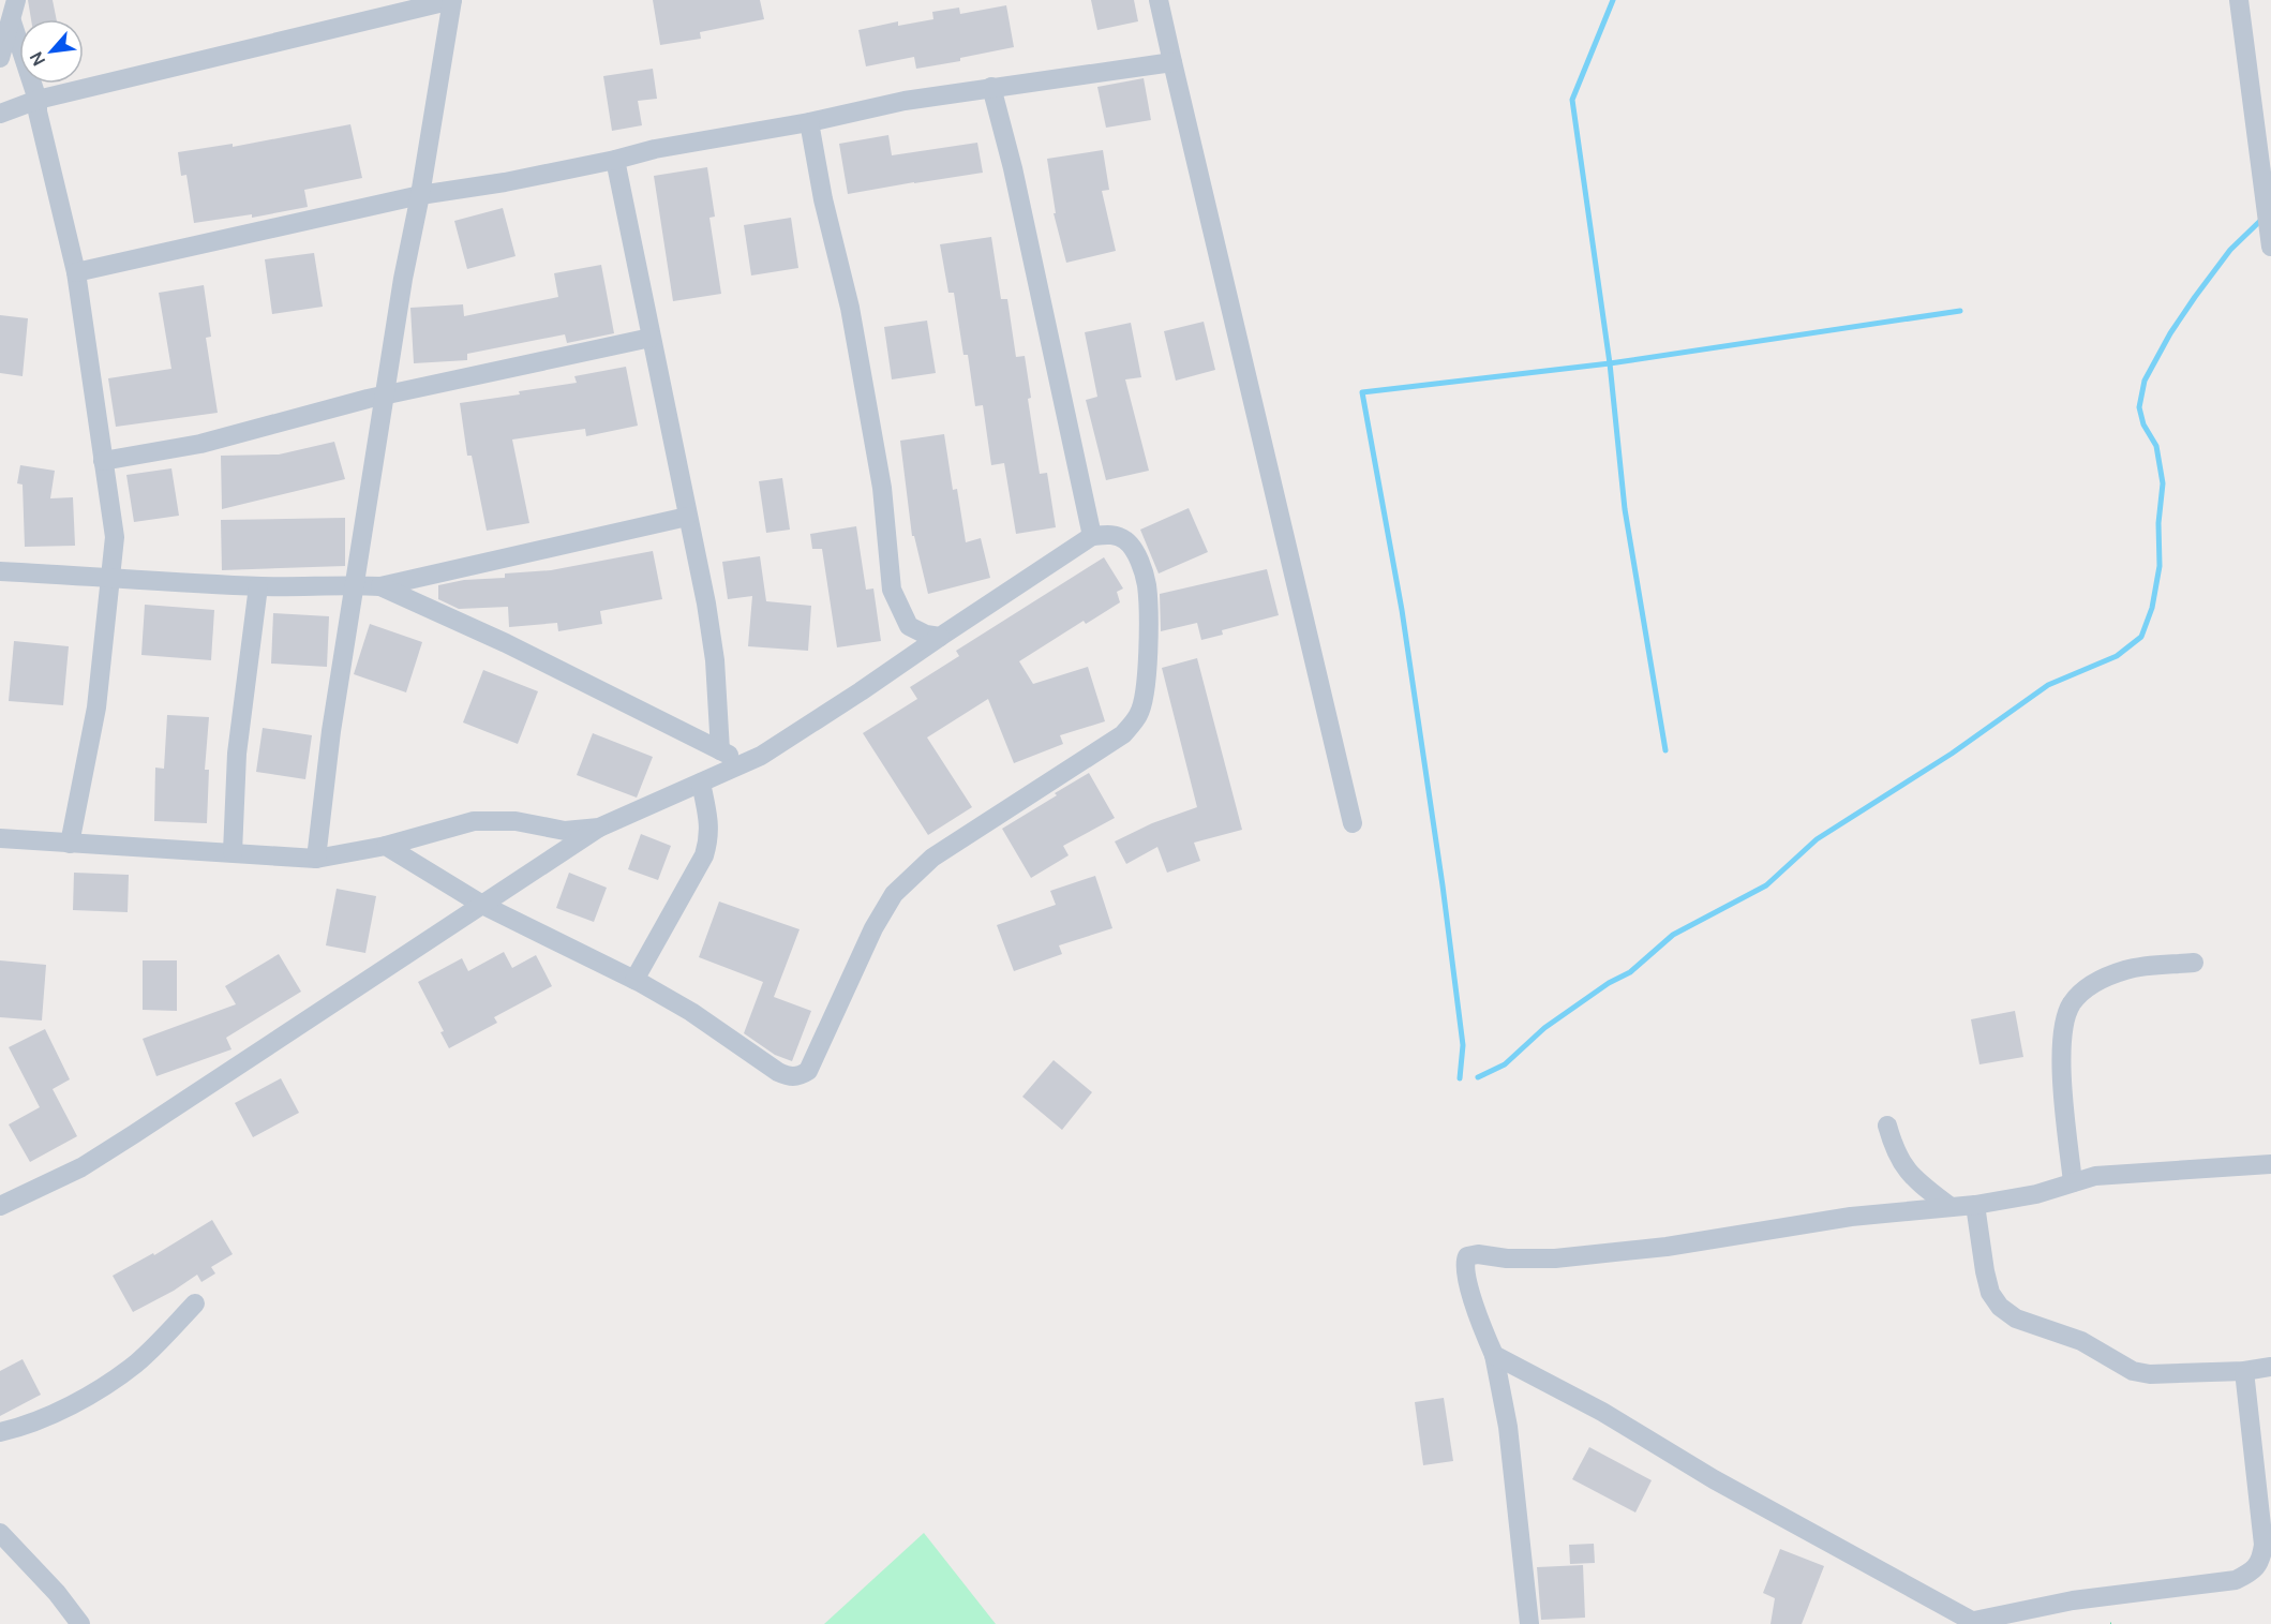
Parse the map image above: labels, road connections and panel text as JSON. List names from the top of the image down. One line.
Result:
{"north":"bottom left"}
